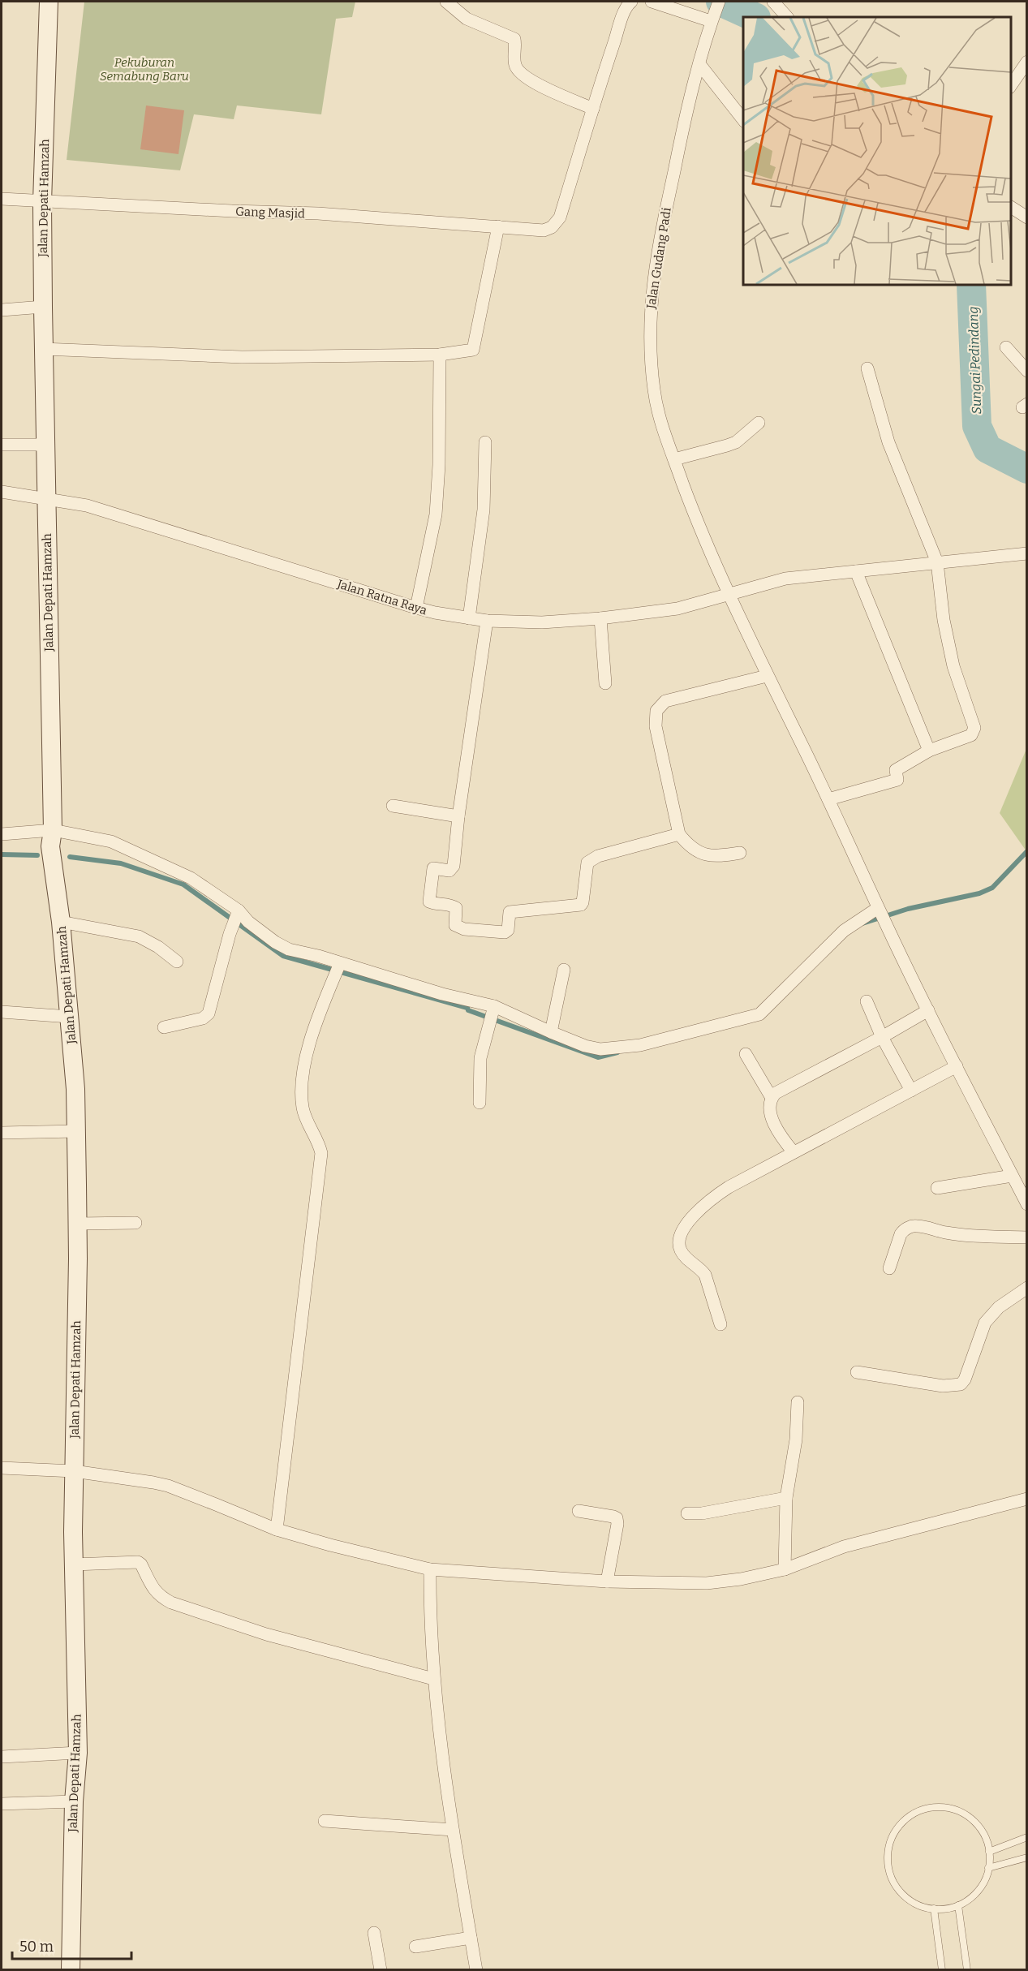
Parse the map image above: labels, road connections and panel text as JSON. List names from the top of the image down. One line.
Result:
{"streets":{"main road":["Jalan Depati Hamzah"],"street":["Gang Masjid","Jalan Gudang Padi","Jalan Ratna Raya"]},"crossings":[["Jalan Depati Hamzah","Gang Masjid"],["Jalan Depati Hamzah","Jalan Ratna Raya"],["Jalan Gudang Padi","Jalan Ratna Raya"]],"water":["Sungai Pedindang"],"parks":["Pekuburan Semabung Baru"],"scale_bar":"50 m"}
